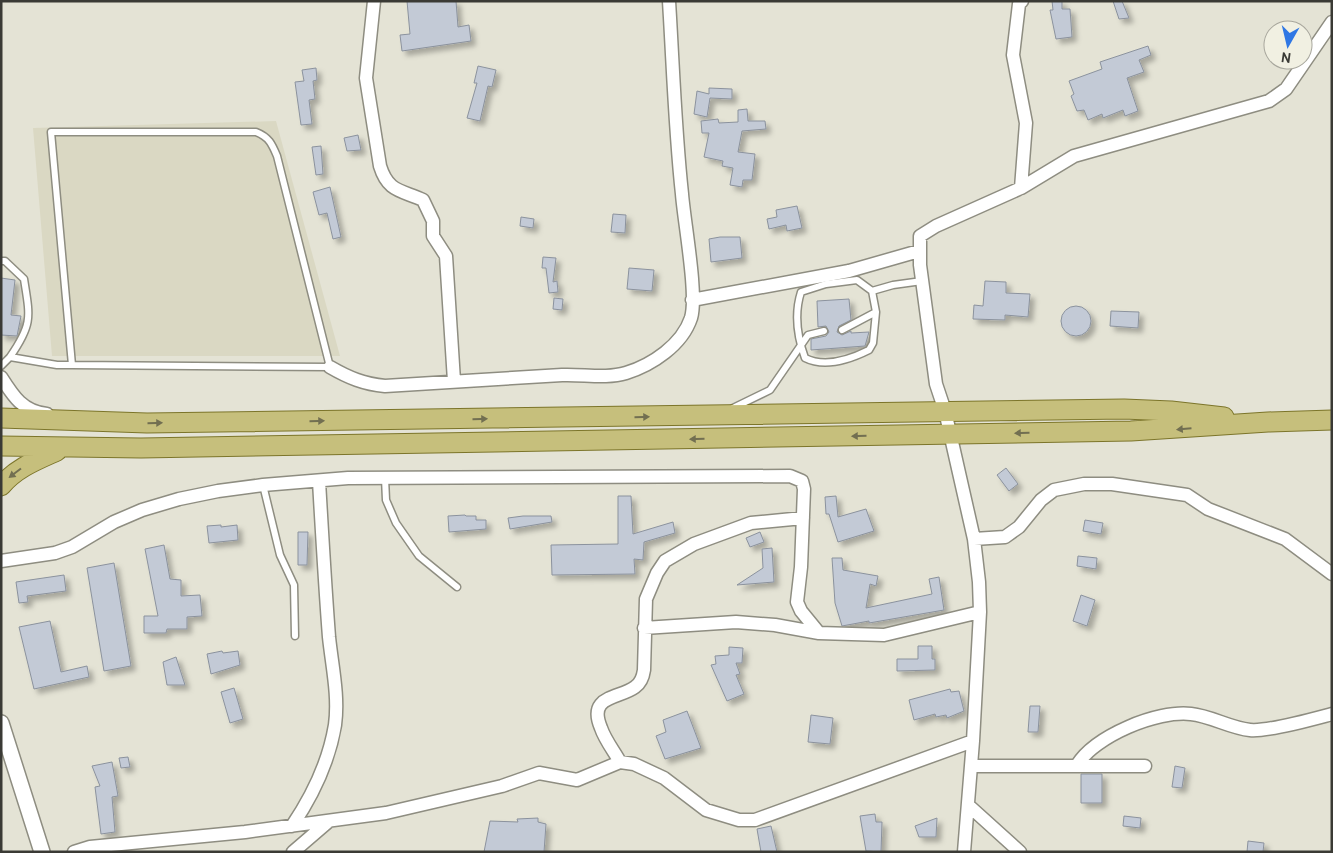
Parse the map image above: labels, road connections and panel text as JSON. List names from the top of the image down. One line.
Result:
{"north":"bottom"}
